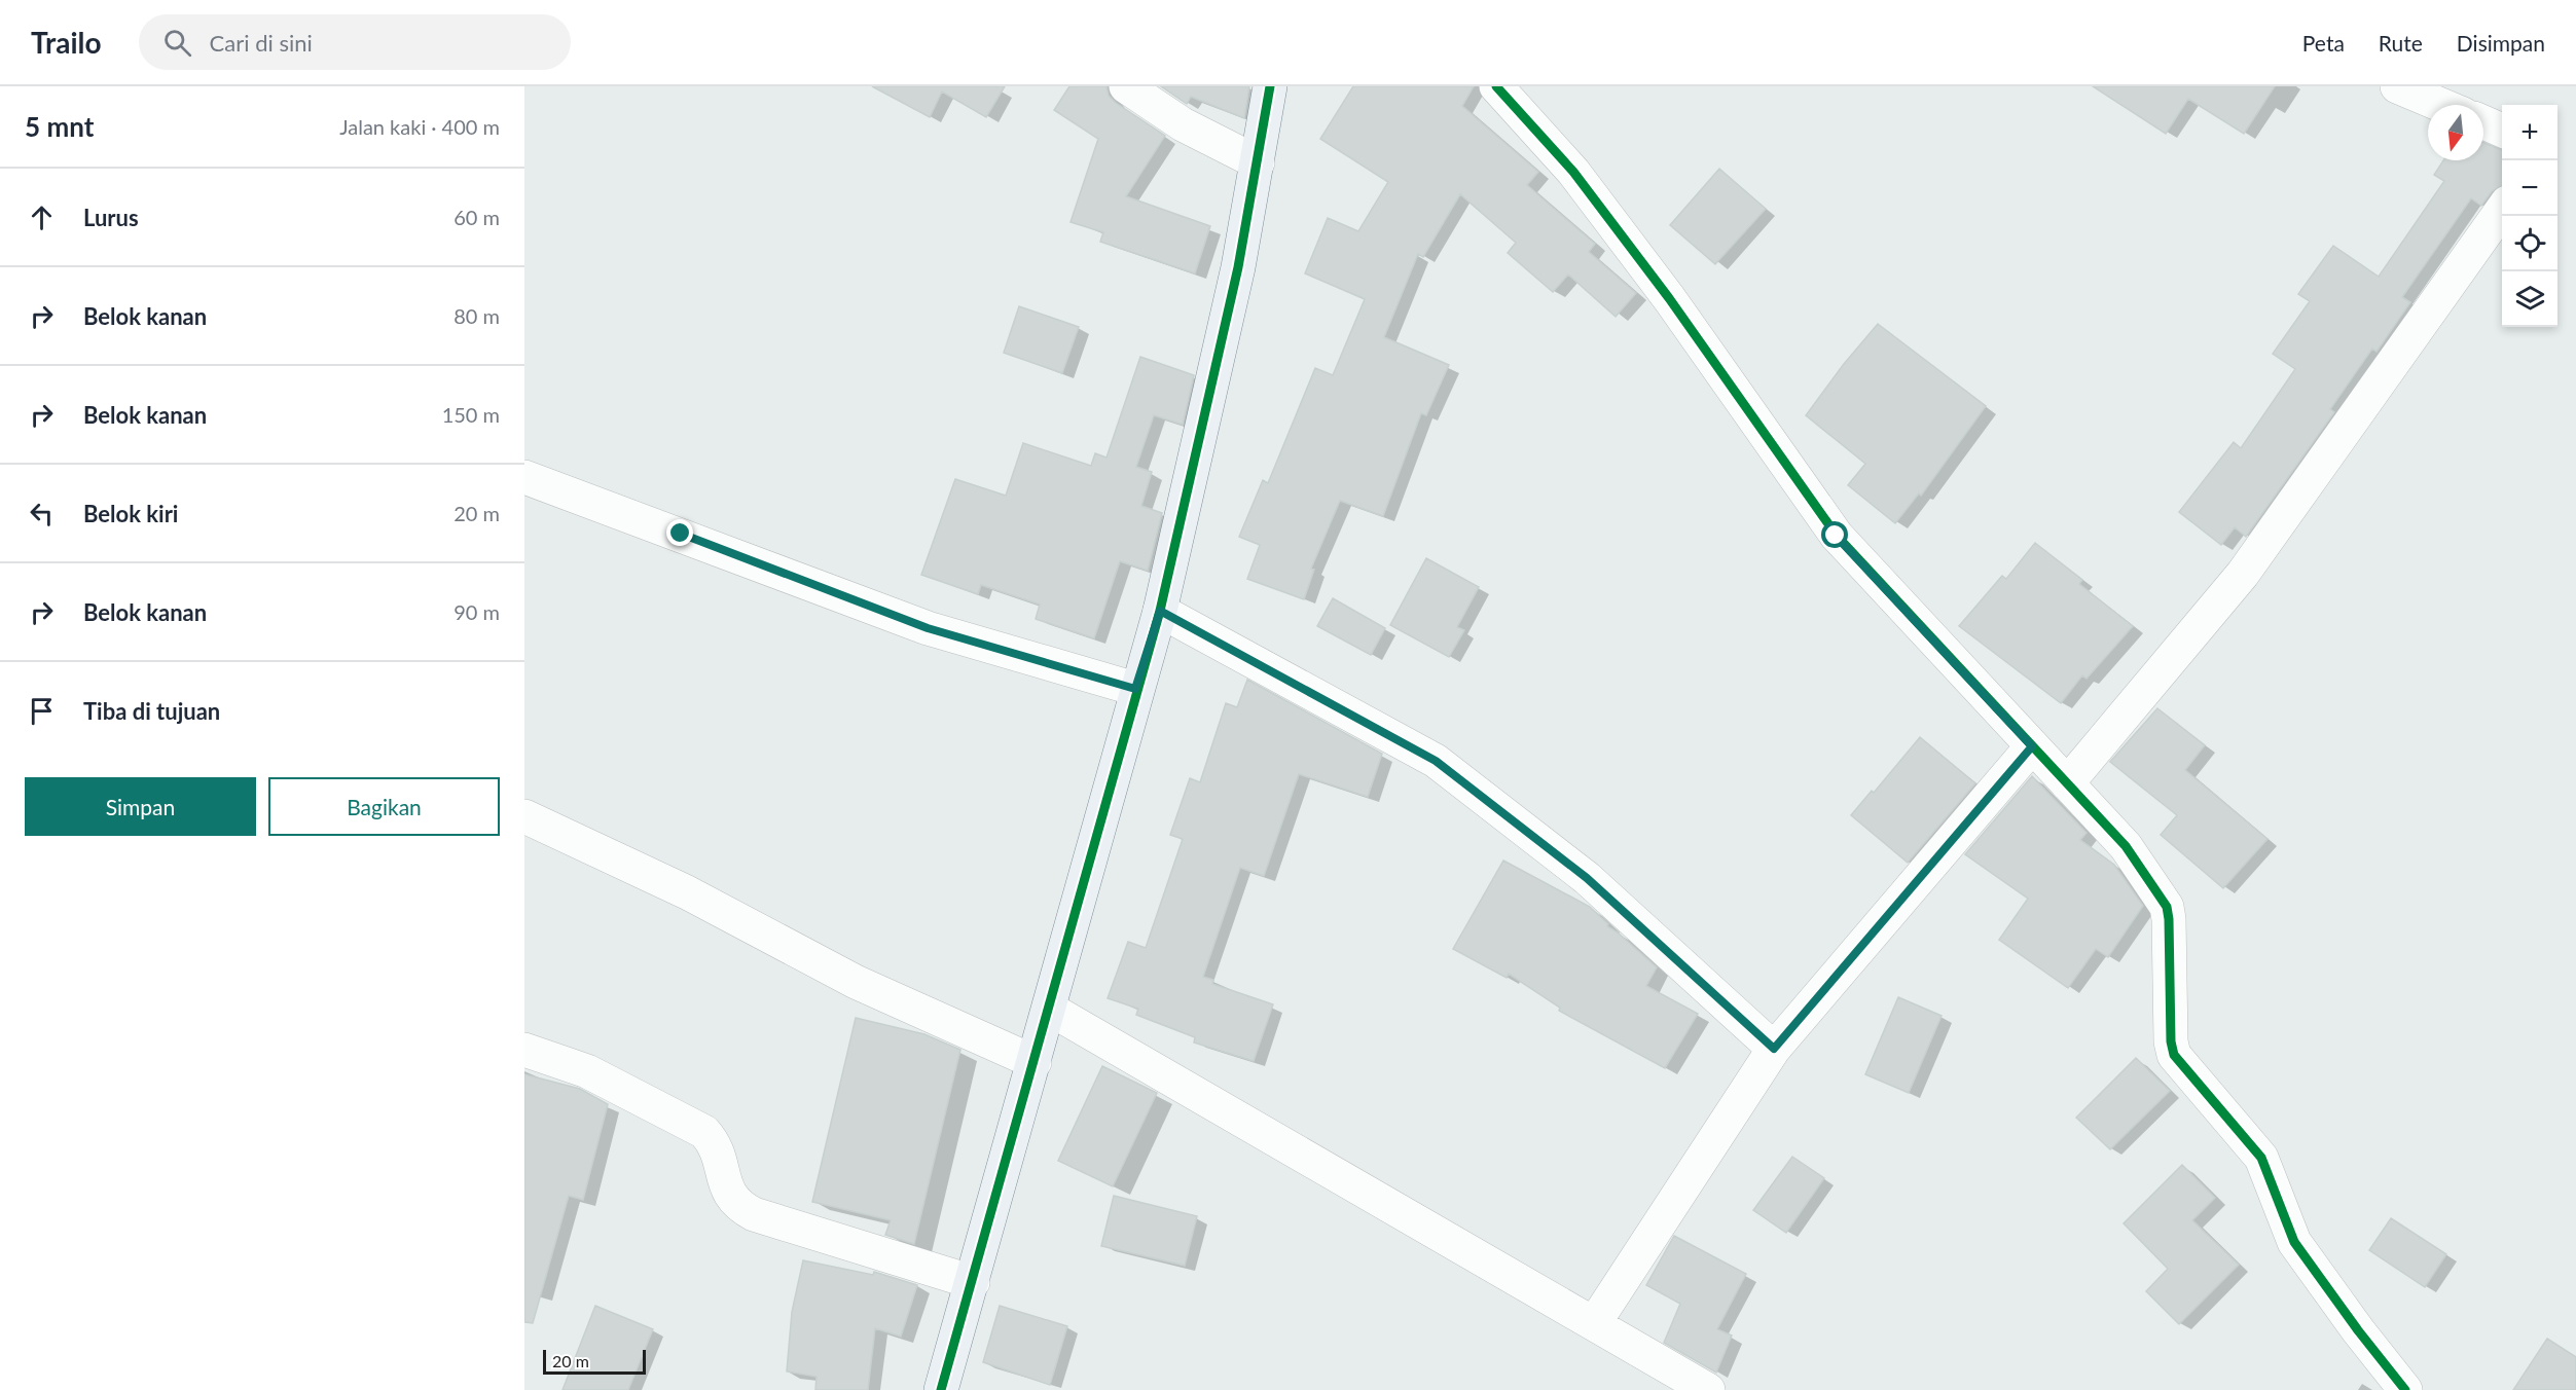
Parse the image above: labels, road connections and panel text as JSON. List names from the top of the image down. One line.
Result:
{"scale_bar":"20 m","north":"bottom","page":{"header":"Trailo","search":"Cari di sini","nav":["Peta","Rute","Disimpan"],"heading":["5 mnt","Jalan kaki · 400 m"],"map_buttons":["+","−"],"list":[["Lurus","60 m"],["Belok kanan","80 m"],["Belok kanan","150 m"],["Belok kiri","20 m"],["Belok kanan","90 m"],"Tiba di tujuan"],"buttons":["Simpan","Bagikan"],"scale":"20 m"}}
